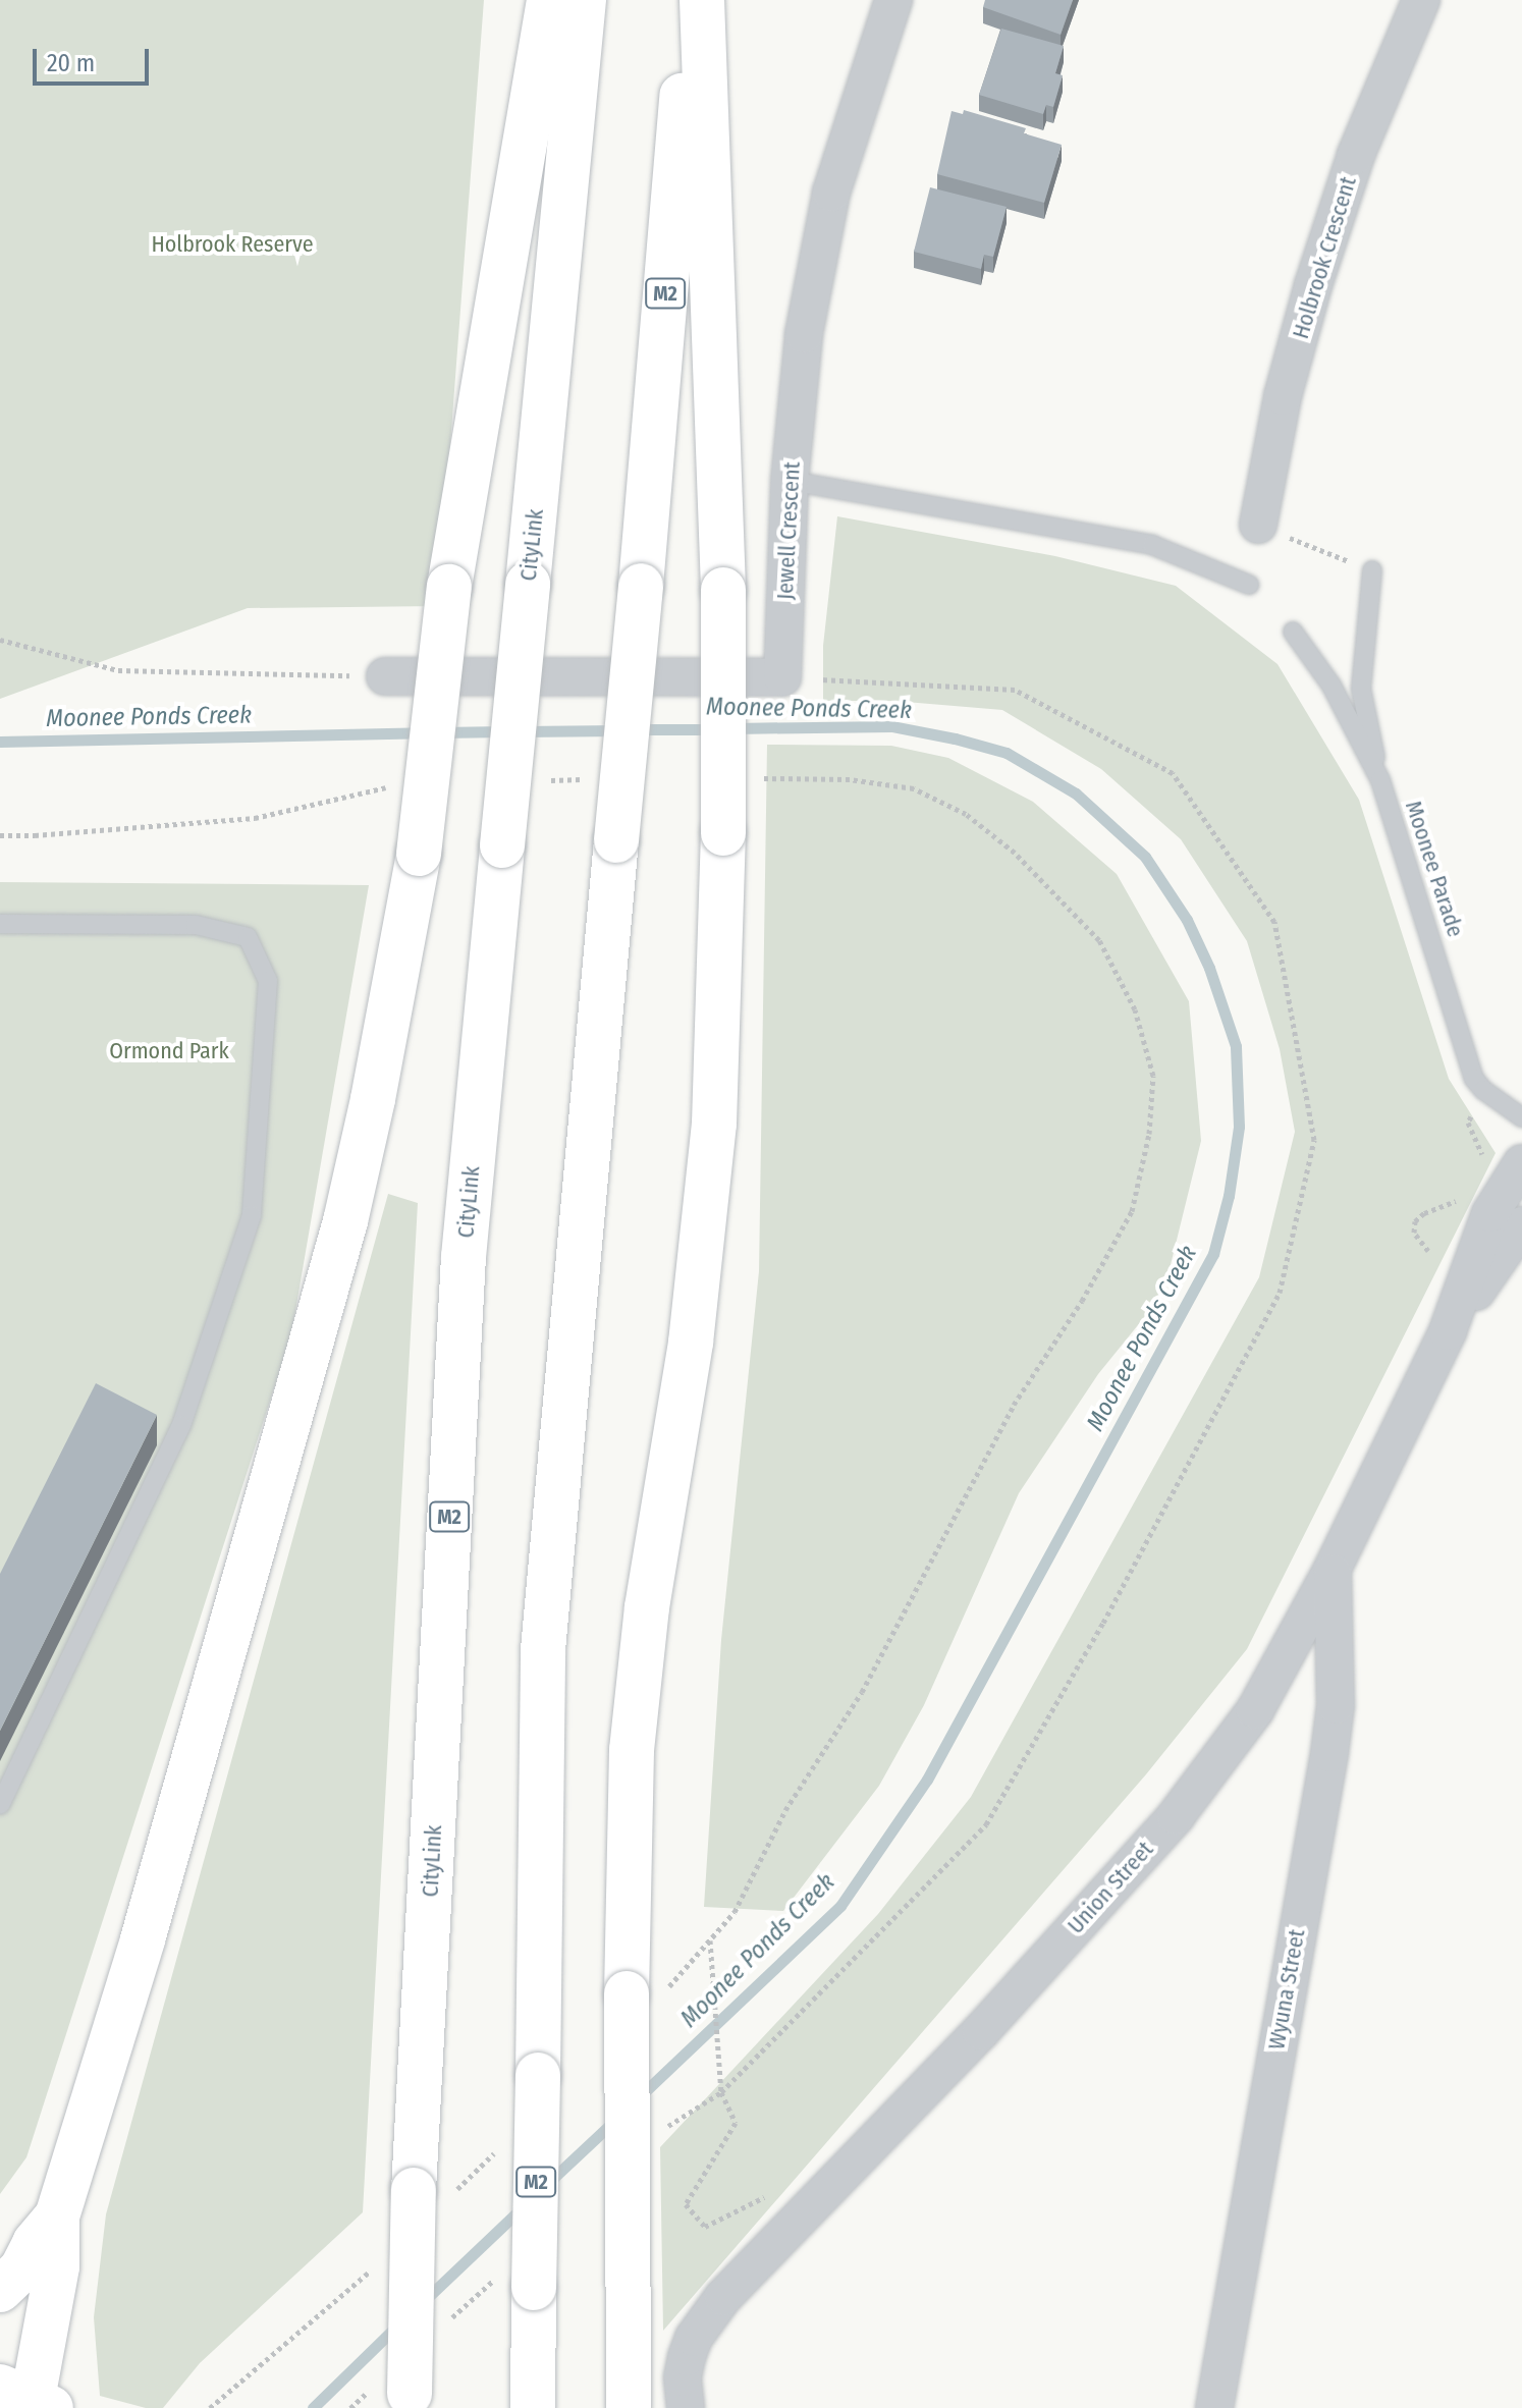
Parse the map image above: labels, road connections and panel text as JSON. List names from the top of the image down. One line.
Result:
{"streets":{"highway":["M2","CityLink"],"street":["Holbrook Crescent","Jewell Crescent","Union Street","Wyuna Street"],"lane":["Moonee Parade"]},"crossings":[["Union Street","Wyuna Street"]],"water":["Moonee Ponds Creek"],"parks":["Holbrook Reserve","Ormond Park"],"scale_bar":"20 m"}
